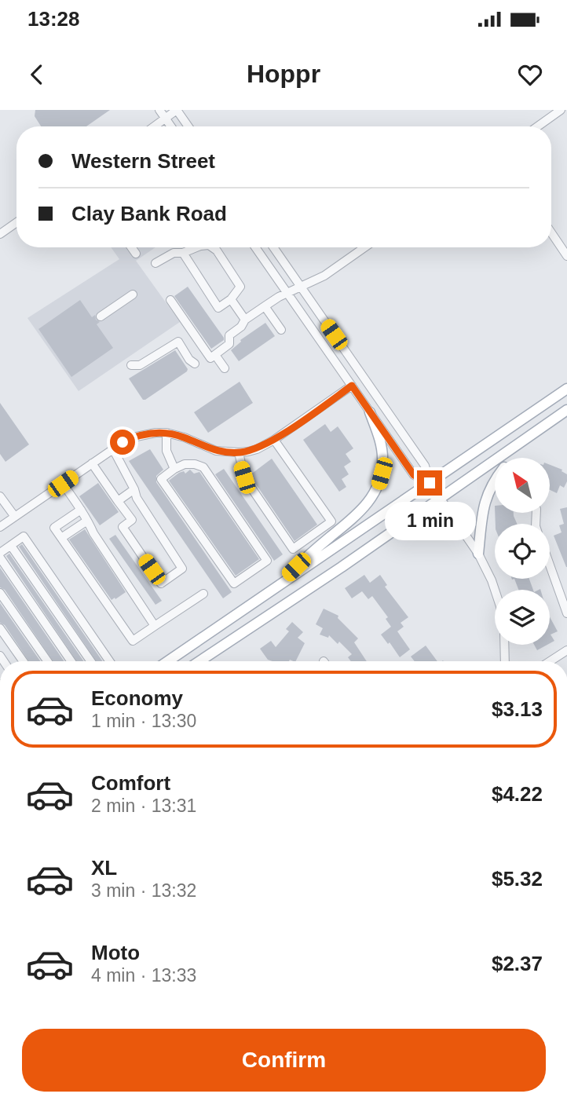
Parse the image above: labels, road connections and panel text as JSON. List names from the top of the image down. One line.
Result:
{"north":"top left","page":{"status":"13:28","header":"Hoppr","banner":["Western Street","Clay Bank Road"],"bubble":"1 min","list":[{"name":"Economy","note":"1 min · 13:30","value":"$3.13"},{"name":"Comfort","note":"2 min · 13:31","value":"$4.22"},{"name":"XL","note":"3 min · 13:32","value":"$5.32"},{"name":"Moto","note":"4 min · 13:33","value":"$2.37"}],"buttons":"Confirm"}}
